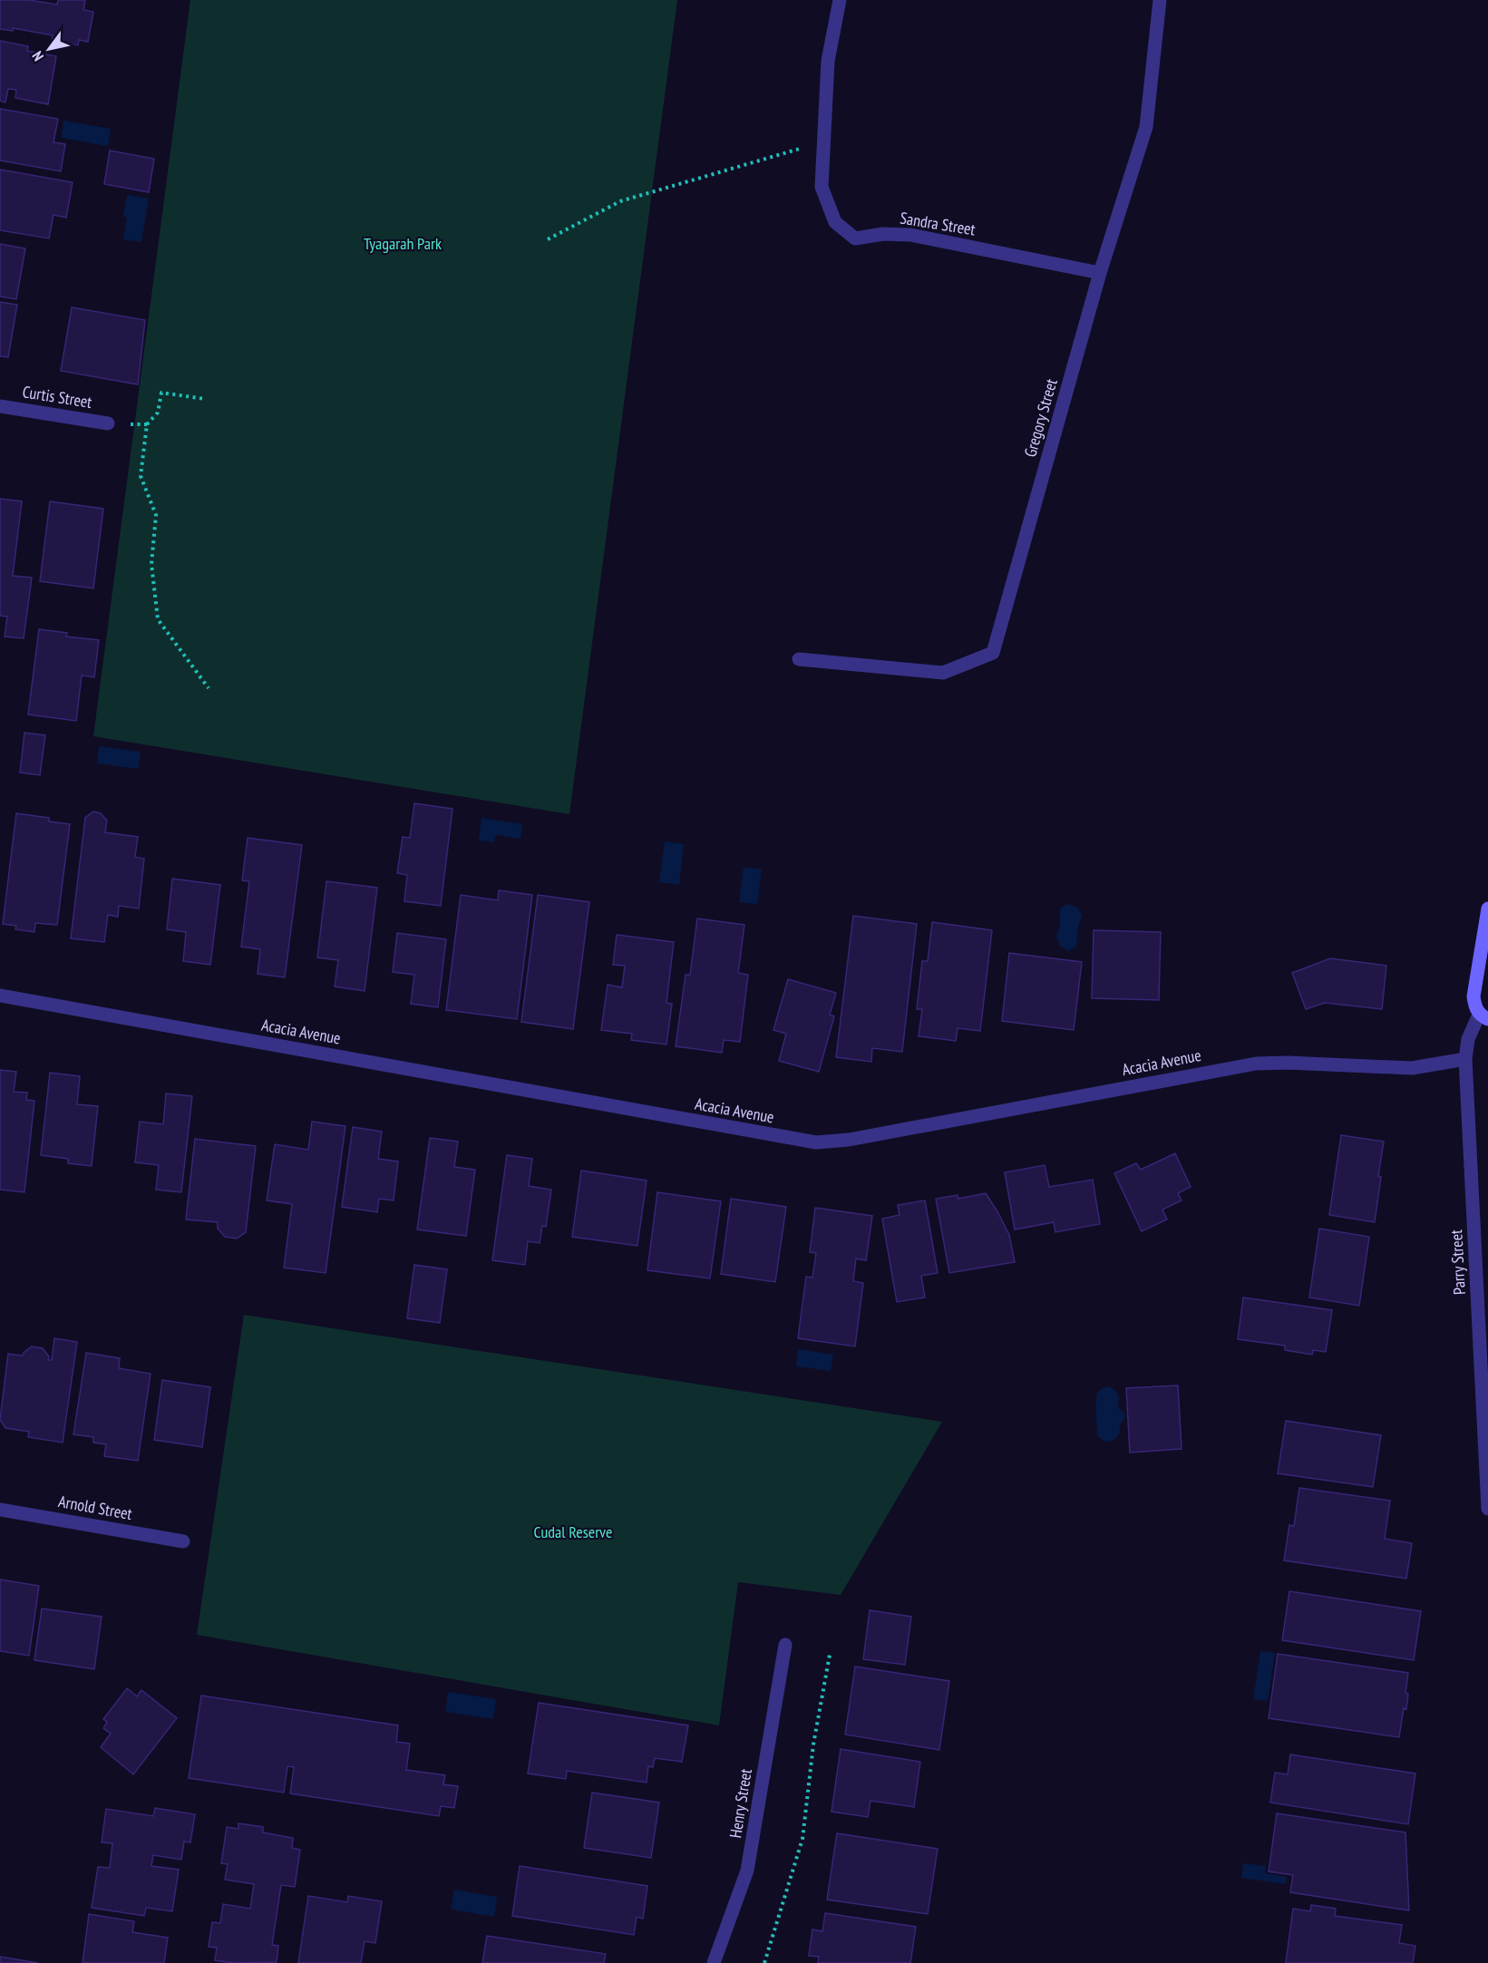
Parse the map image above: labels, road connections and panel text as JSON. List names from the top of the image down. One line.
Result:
{"streets":{"street":["Sandra Street","Curtis Street","Gregory Street","Acacia Avenue","Parry Street","Arnold Street","Henry Street"]},"crossings":[["Sandra Street","Gregory Street"],["Acacia Avenue","Parry Street"]],"parks":["Tyagarah Park","Cudal Reserve"],"north":"bottom left"}
